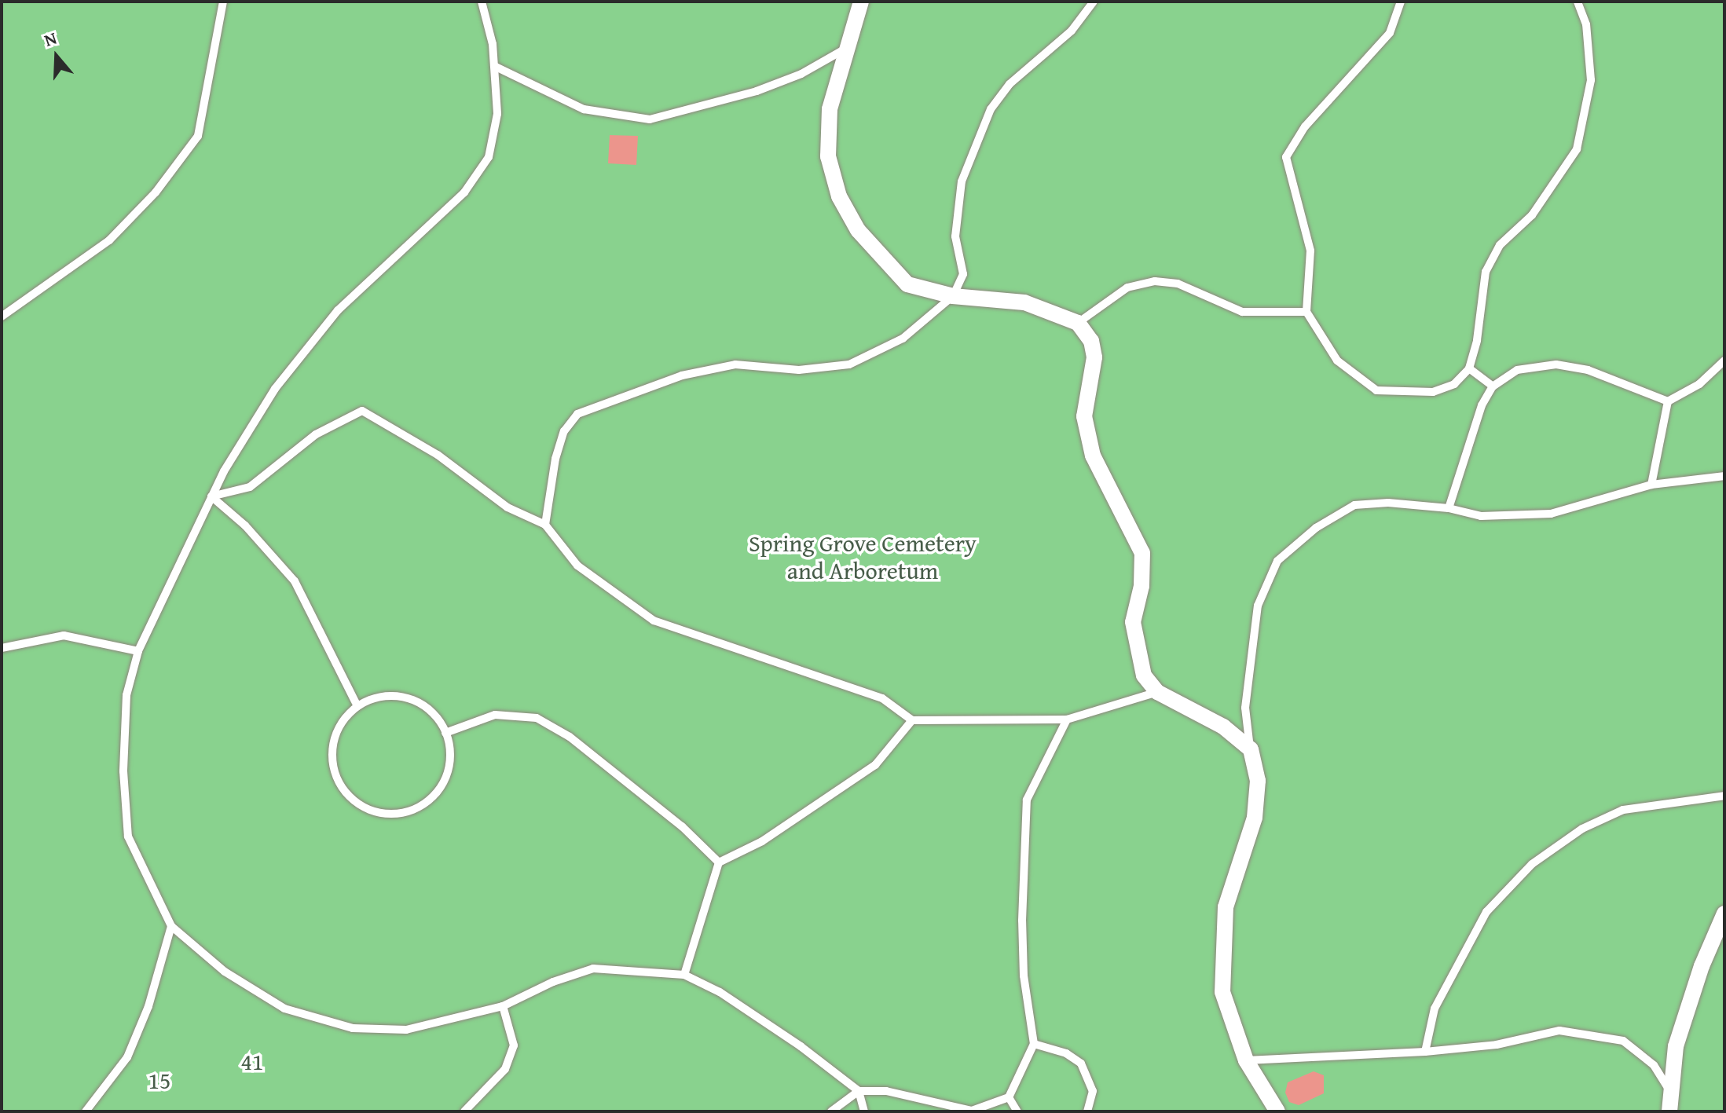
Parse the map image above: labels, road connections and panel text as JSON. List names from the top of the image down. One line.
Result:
{"parks":["Spring Grove Cemetery and Arboretum","41","15"],"north":"top"}
